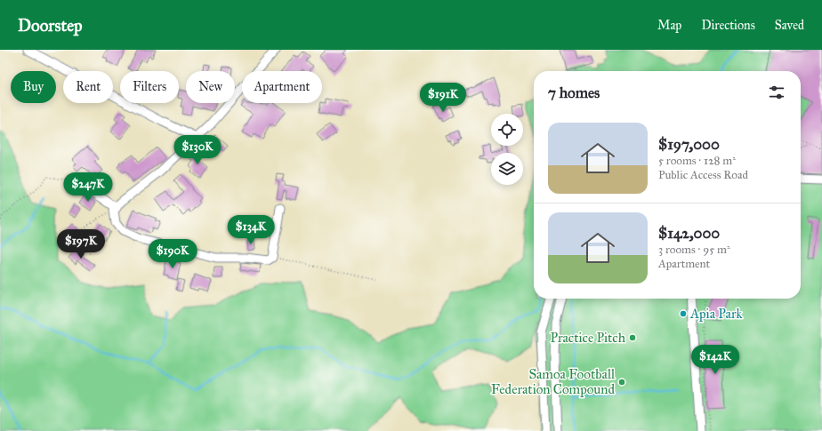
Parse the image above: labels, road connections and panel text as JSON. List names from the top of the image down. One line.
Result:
{"places":["Apia Park","Practice Pitch","Samoa Football Federation Compound"],"page":{"header":"Doorstep","nav":["Map","Directions","Saved"],"chip":["Buy","Rent","Filters","New","Apartment"],"heading":"7 homes","price":["$191K","$130K","$247K","$134K","$197K","$190K","$142K"],"list":[{"name":"$197,000","note":"5 rooms · 128 m² · Public Access Road"},{"name":"$142,000","note":"3 rooms · 95 m² · Apartment"}]}}
